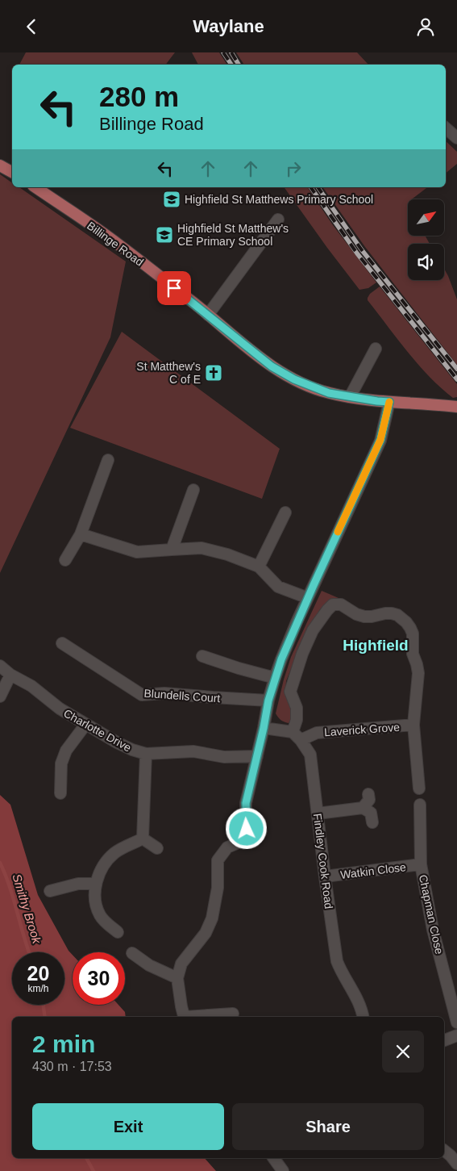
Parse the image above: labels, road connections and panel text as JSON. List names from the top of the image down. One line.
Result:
{"streets":{"main road":["Billinge Road"],"street":["Blundells Court","Laverick Grove","Charlotte Drive","Findley Cook Road","Watkin Close","Chapman Close"]},"crossings":[["Laverick Grove","Findley Cook Road"],["Findley Cook Road","Watkin Close"],["Watkin Close","Chapman Close"]],"districts":["Highfield"],"water":["Smithy Brook"],"places":{"school or university":["Highfield St Matthews Primary School","Highfield St Matthew's CE Primary School"],"church":["St Matthew's C of E"]},"north":"top right","page":{"header":"Waylane","turn":["280 m","Billinge Road"],"speed":"20 km/h","limit":"30","heading":["2 min","430 m · 17:53"],"buttons":["Exit","Share"]}}
